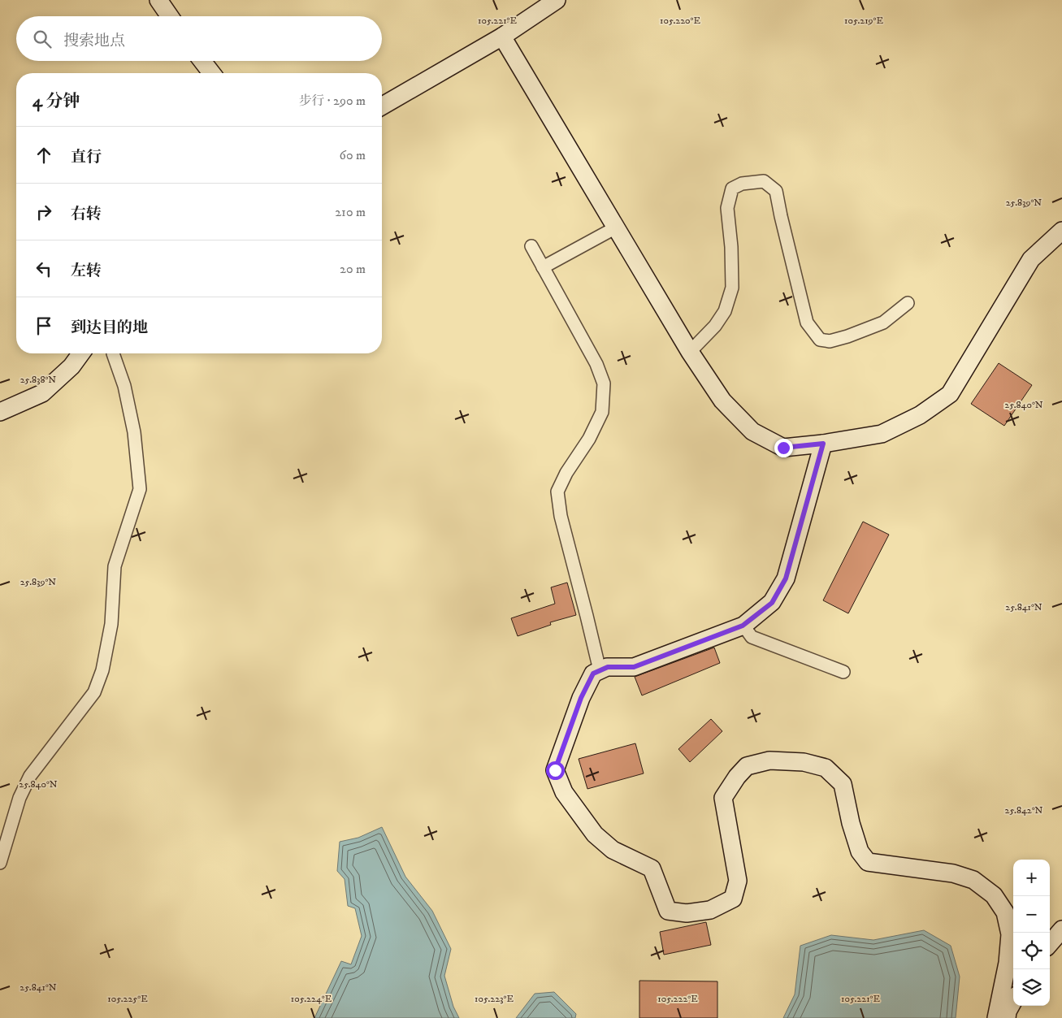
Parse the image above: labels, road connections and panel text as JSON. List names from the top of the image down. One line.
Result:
{"page":{"search":"搜索地点","heading":["4 分钟","步行 · 290 m"],"list":[["直行","60 m"],["右转","210 m"],["左转","20 m"],"到达目的地"],"map_buttons":["+","−"]},"coordinates":["105.221°E","105.220°E","105.219°E","25.839°N","25.838°N","25.840°N","25.841°N","25.842°N","105.225°E","105.224°E","105.223°E","105.222°E"]}
